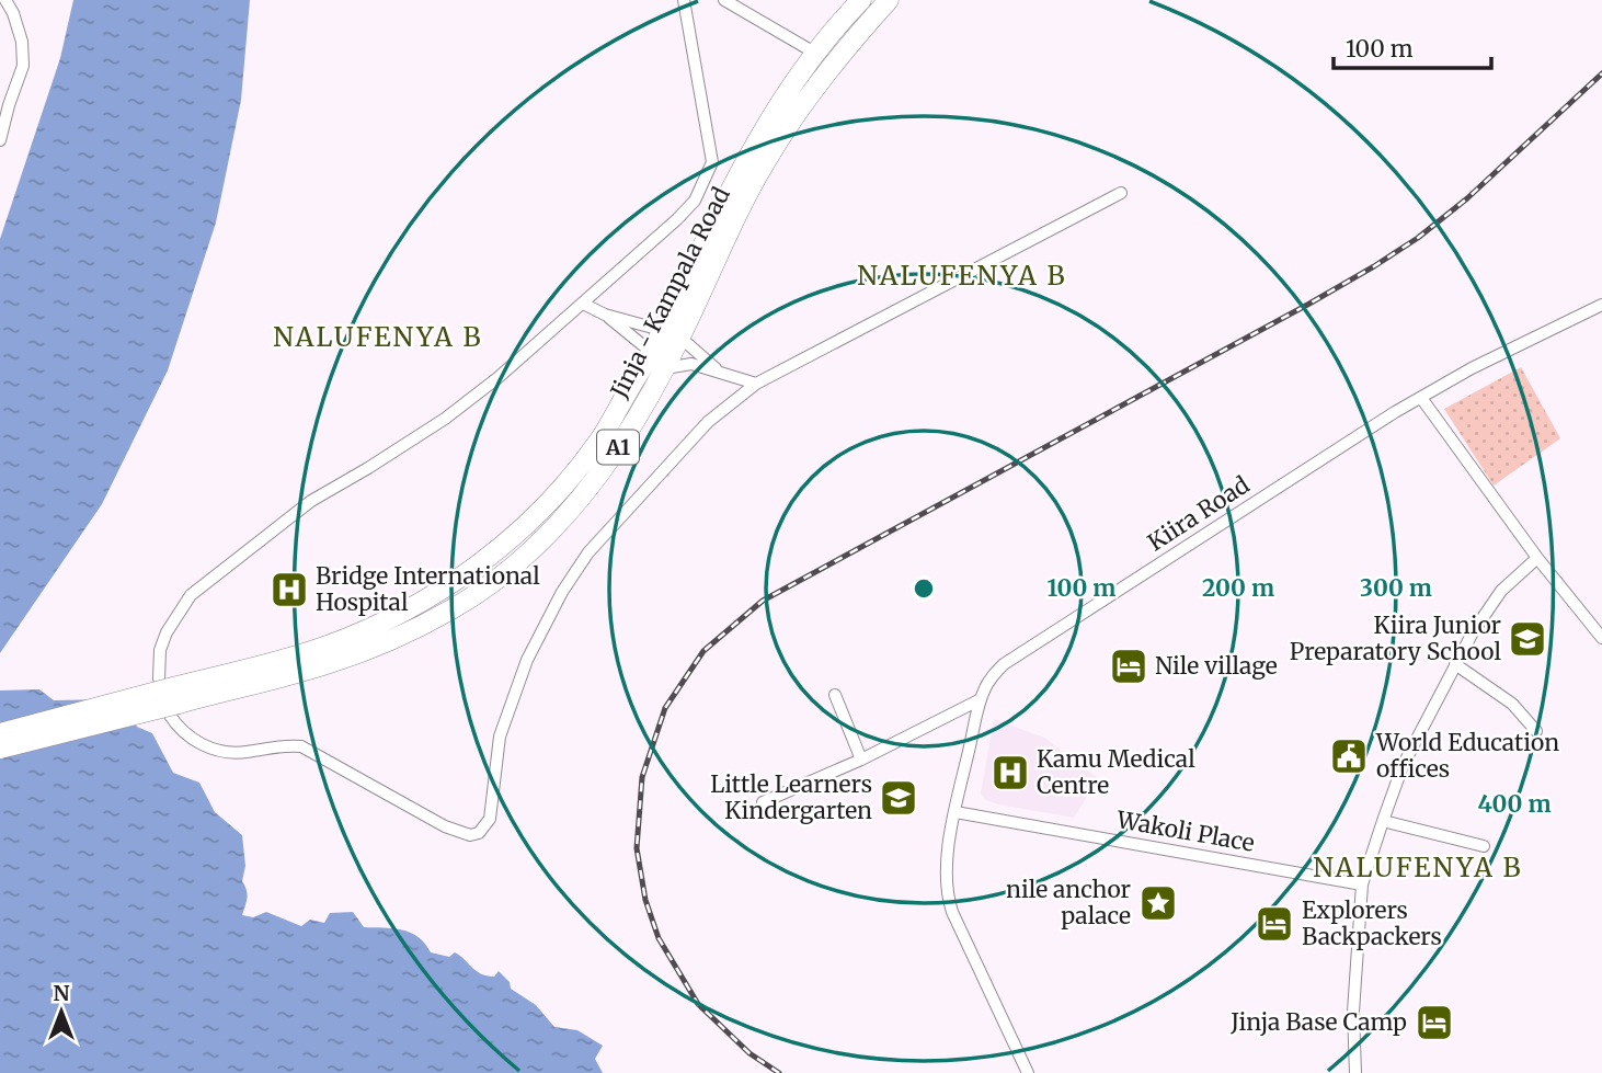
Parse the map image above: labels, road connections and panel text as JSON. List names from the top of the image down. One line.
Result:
{"streets":{"highway":["Jinja - Kampala Road","A1"],"street":["Kiira Road","Wakoli Place"]},"crossings":[["Jinja - Kampala Road","A1"],["Kiira Road","Wakoli Place"]],"districts":["NALUFENYA B","NALUFENYA B","NALUFENYA B"],"places":{"hospital":["Bridge International Hospital","Kamu Medical Centre"],"school or university":["Kiira Junior Preparatory School","Little Learners Kindergarten"],"hotel":["Nile village","Explorers Backpackers","Jinja Base Camp"],"public building":["World Education offices"],"place":["nile anchor palace"]},"scale_bar":"100 m","north":"top","rings":["100 m","200 m","300 m","400 m"]}
